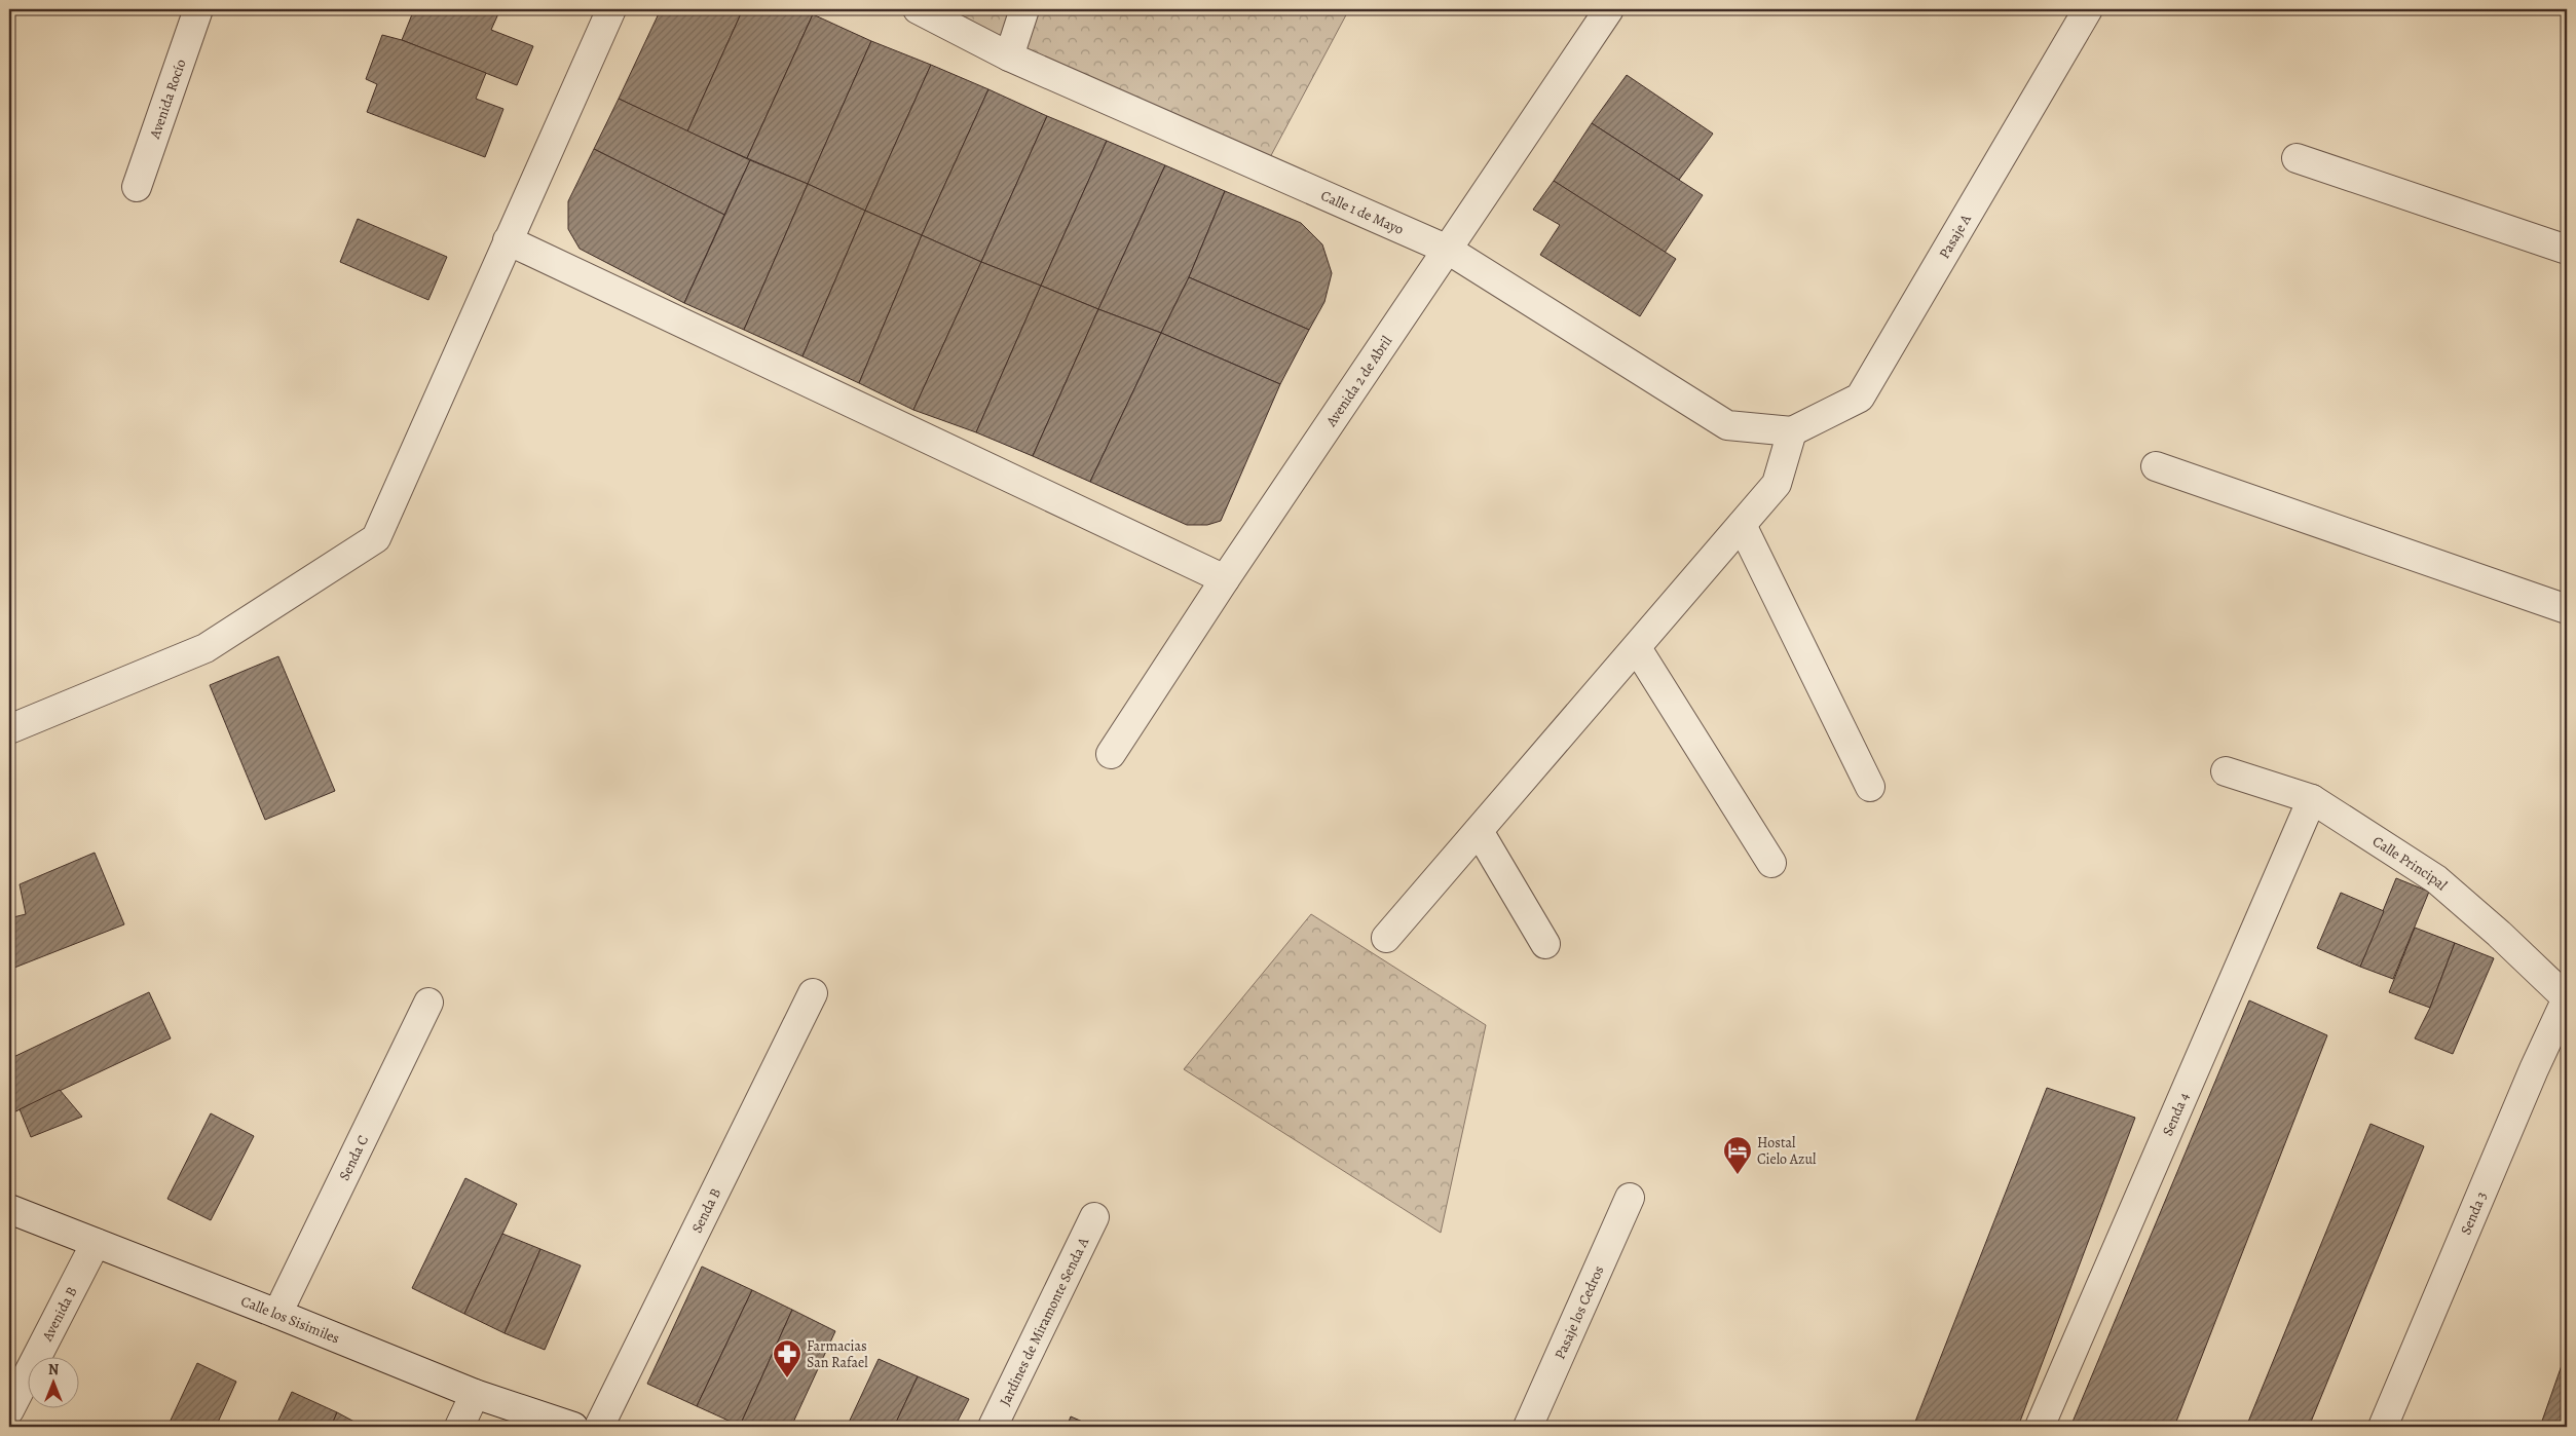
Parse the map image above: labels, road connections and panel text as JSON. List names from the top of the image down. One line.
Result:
{"streets":{"street":["Avenida Rocío","Calle 1 de Mayo","Pasaje A","Avenida 2 de Abril","Calle Principal","Senda 4","Senda C","Senda B","Senda 3","Pasaje los Cedros","Avenida B","Calle los Sisimiles","Jardines de Miramonte Senda A"]},"crossings":[["Calle 1 de Mayo","Pasaje A"],["Calle 1 de Mayo","Avenida 2 de Abril"],["Calle Principal","Senda 4"],["Calle Principal","Senda 3"],["Senda C","Calle los Sisimiles"],["Avenida B","Calle los Sisimiles"]],"places":{"hotel":["Hostal Cielo Azul"],"pharmacy":["Farmacias San Rafael"]},"north":"top"}
